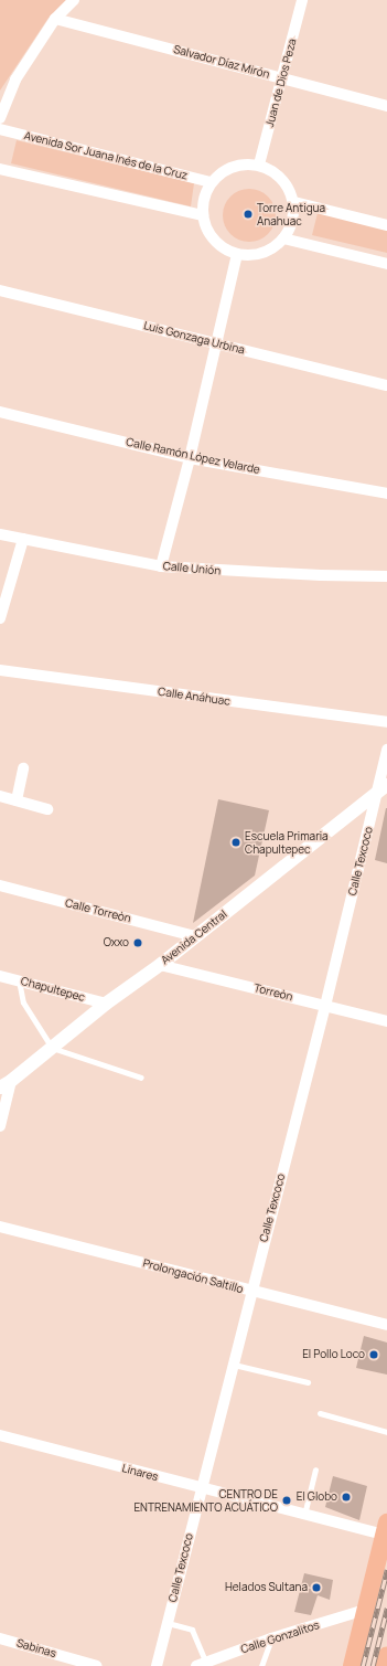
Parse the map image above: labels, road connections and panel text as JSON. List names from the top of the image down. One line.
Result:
{"streets":{"street":["Salvador Díaz Mirón","Juan de Dios Peza","Avenida Sor Juana Inés de la Cruz","Luis Gonzaga Urbina","Calle Ramón López Velarde","Calle Unión","Calle Anáhuac","Calle Texcoco","Calle Torreòn","Avenida Central","Chapultepec","Torreòn","Prolongación Saltillo","Linares","Calle Gonzalitos","Sabinas"]},"crossings":[["Salvador Díaz Mirón","Juan de Dios Peza"],["Juan de Dios Peza","Avenida Sor Juana Inés de la Cruz"],["Calle Texcoco","Avenida Central"],["Calle Texcoco","Torreòn"],["Calle Texcoco","Prolongación Saltillo"],["Calle Texcoco","Linares"],["Calle Torreòn","Avenida Central"],["Avenida Central","Chapultepec"],["Avenida Central","Torreòn"]],"places":["Torre Antigua Anahuac","Escuela Primaria Chapultepec","Oxxo","El Pollo Loco","El Globo","CENTRO DE ENTRENAMIENTO ACUÁTICO","Helados Sultana"]}
